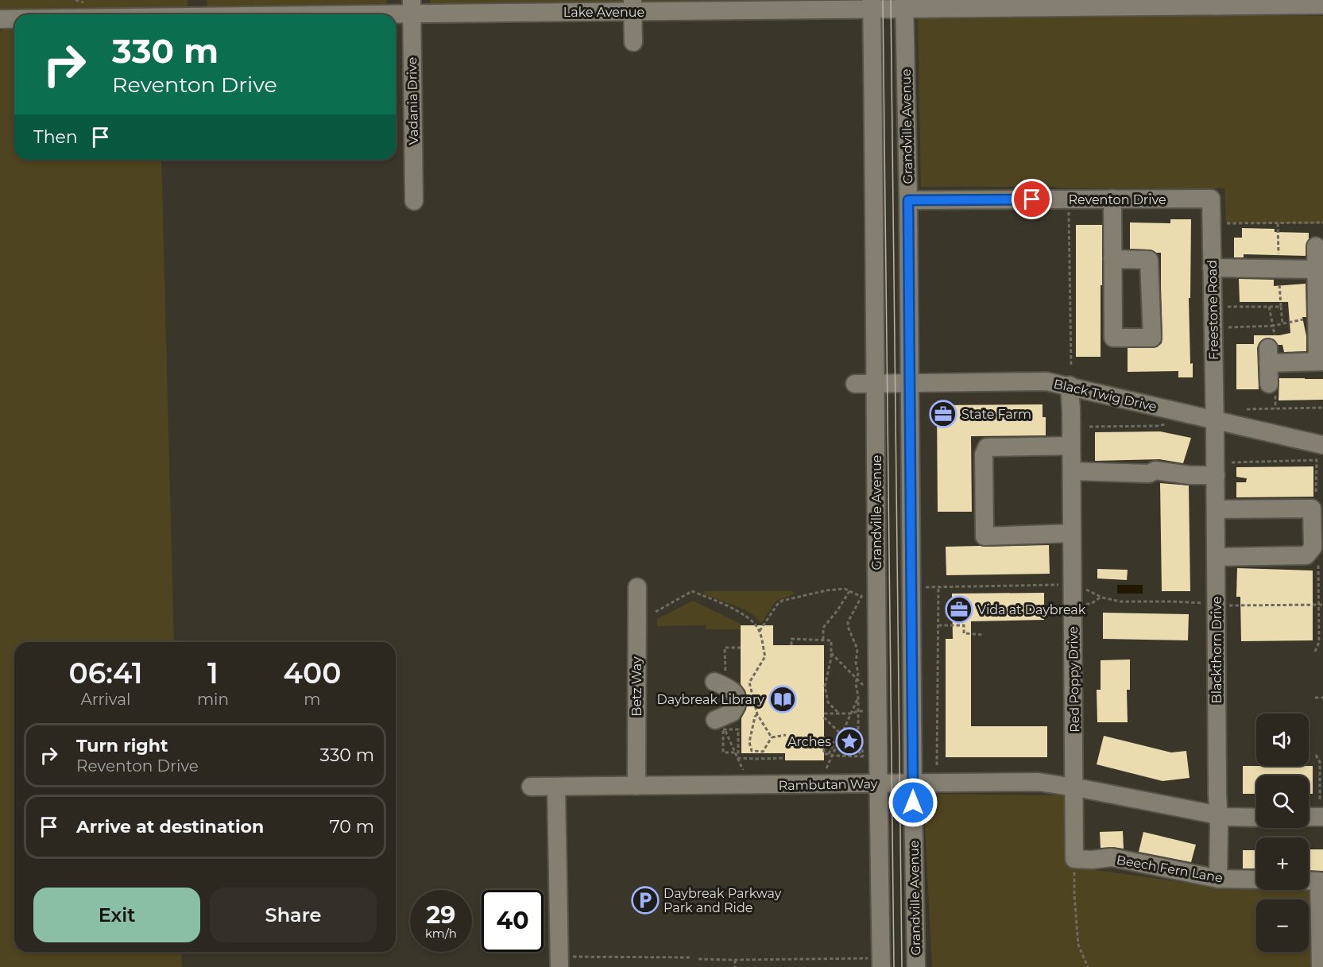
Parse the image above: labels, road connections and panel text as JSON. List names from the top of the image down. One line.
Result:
{"streets":{"street":["Lake Avenue","Vadania Drive","Grandville Avenue","Reventon Drive","Freestone Road","Black Twig Drive","Blackthorn Drive","Red Poppy Drive","Betz Way","Rambutan Way","Beech Fern Lane"]},"crossings":[["Lake Avenue","Vadania Drive"],["Lake Avenue","Grandville Avenue"],["Grandville Avenue","Reventon Drive"],["Grandville Avenue","Black Twig Drive"],["Grandville Avenue","Rambutan Way"],["Reventon Drive","Freestone Road"],["Freestone Road","Black Twig Drive"],["Freestone Road","Blackthorn Drive"],["Black Twig Drive","Blackthorn Drive"],["Black Twig Drive","Red Poppy Drive"],["Blackthorn Drive","Rambutan Way"],["Blackthorn Drive","Beech Fern Lane"],["Red Poppy Drive","Rambutan Way"],["Red Poppy Drive","Beech Fern Lane"],["Betz Way","Rambutan Way"]],"places":{"office":["State Farm","Vida at Daybreak"],"library":["Daybreak Library"],"place":["Arches"],"parking":["Daybreak Parkway Park and Ride"]},"page":{"turn":["330 m","Reventon Drive"],"then":"Then","eta":["06:41","Arrival","1","min","400","m"],"map_buttons":["+","−"],"list":[{"name":"Turn right","note":"Reventon Drive","value":"330 m"},{"name":"Arrive at destination","value":"70 m"}],"buttons":["Exit","Share"],"speed":"29 km/h","limit":"40"}}
